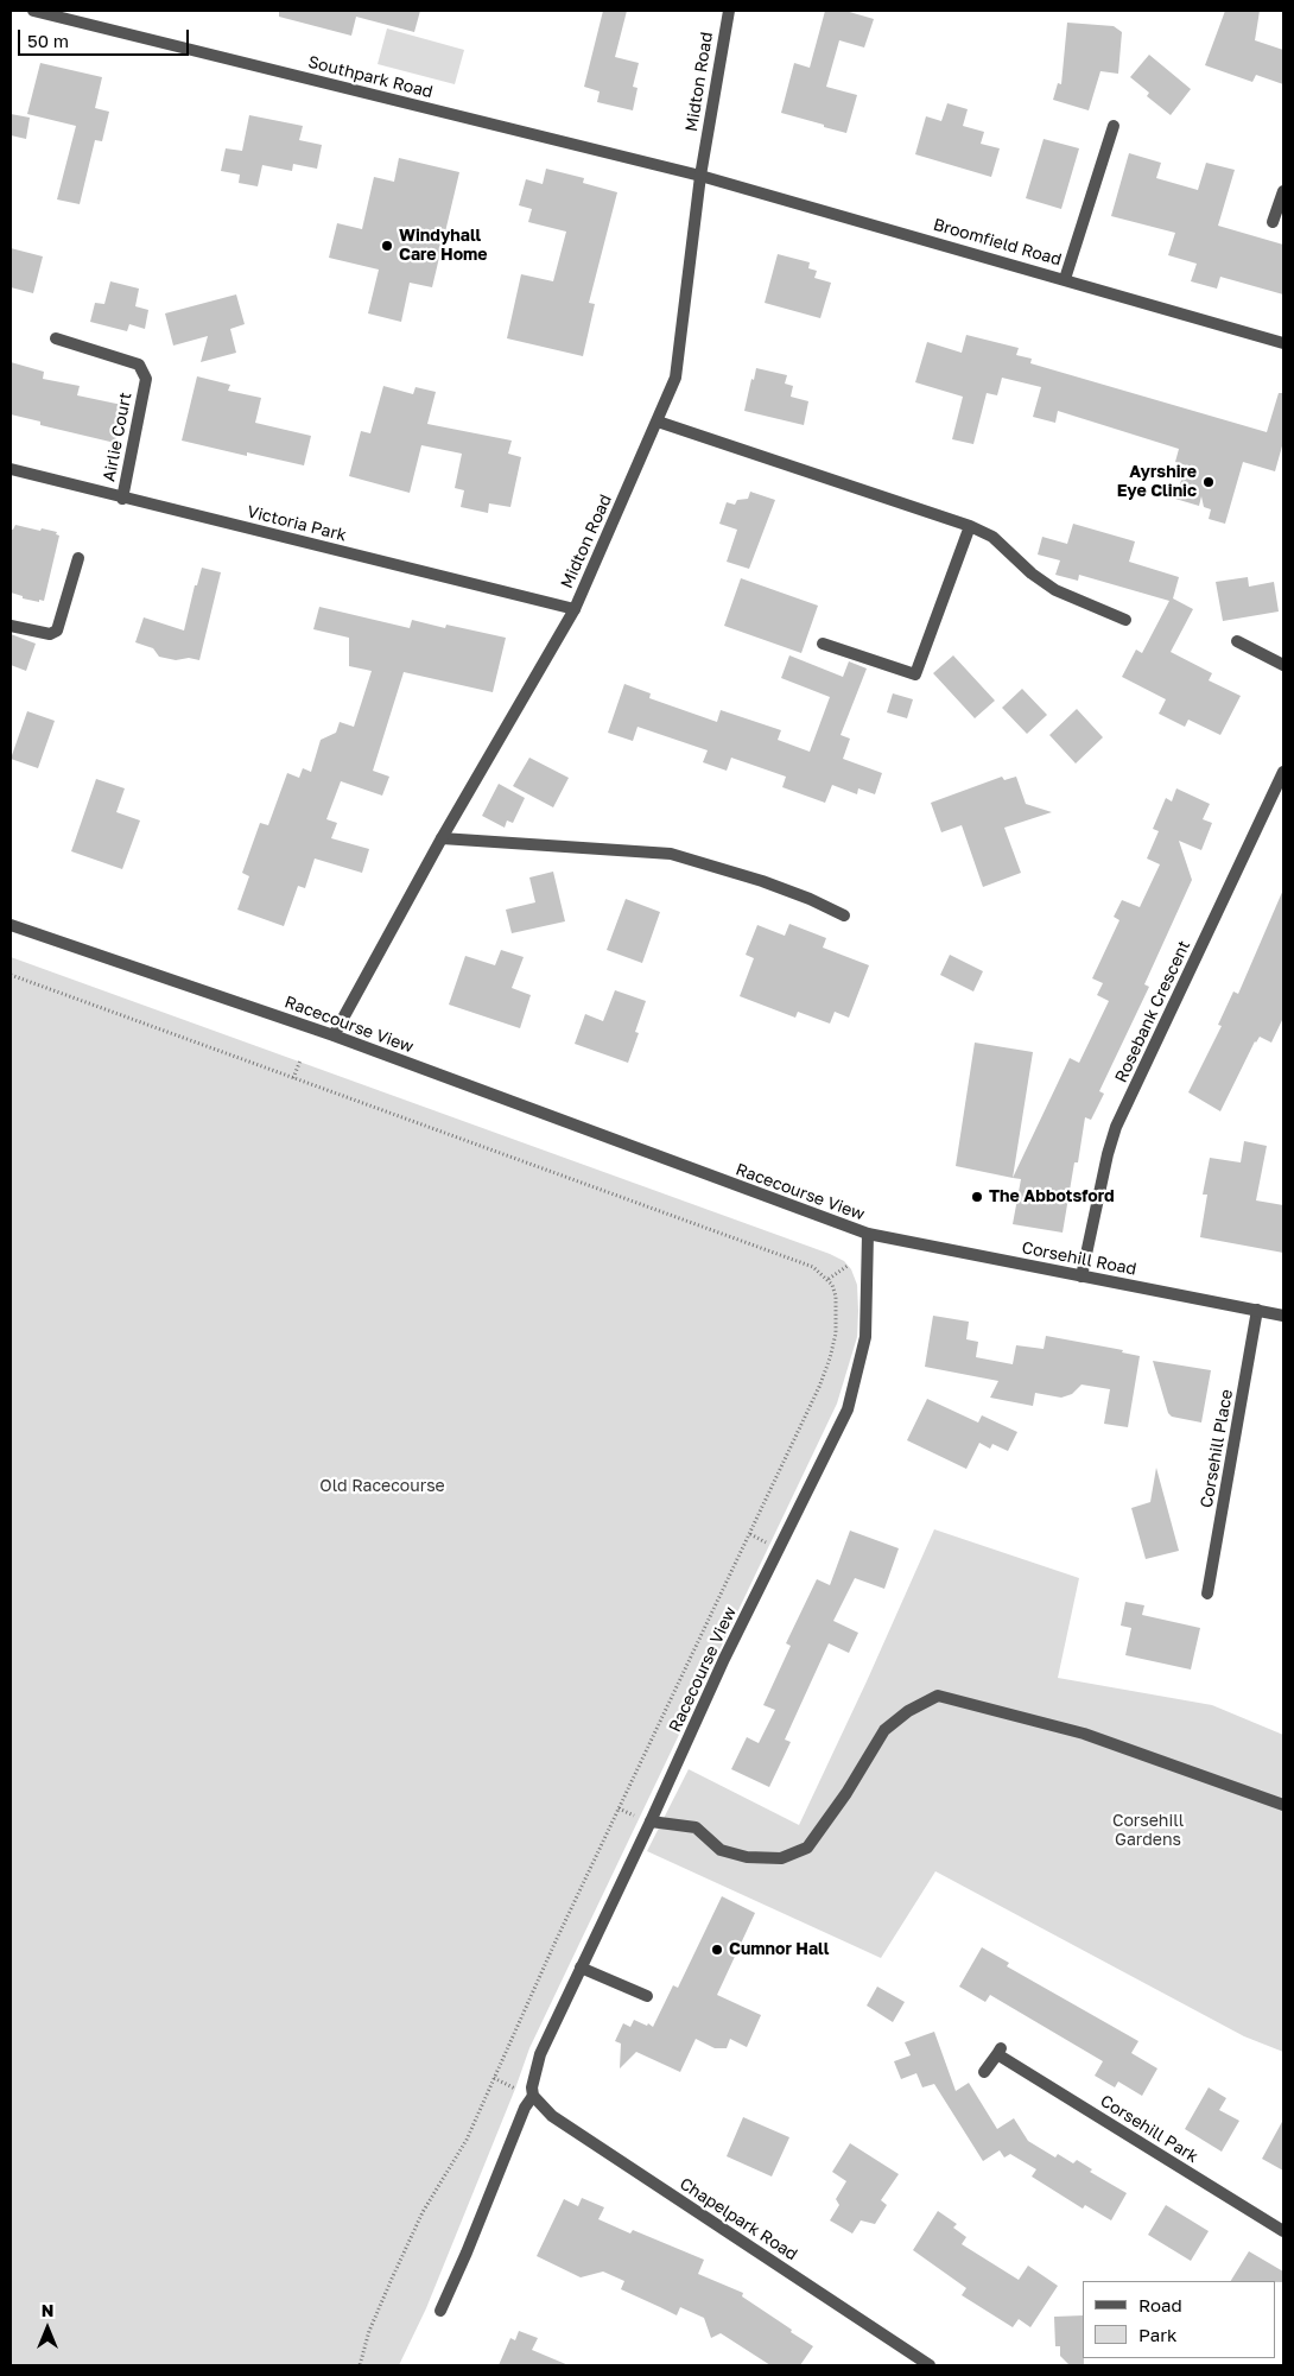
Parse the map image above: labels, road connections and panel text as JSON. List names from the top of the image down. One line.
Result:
{"streets":{"street":["Southpark Road","Midton Road","Broomfield Road","Airlie Court","Victoria Park","Rosebank Crescent","Racecourse View","Corsehill Road","Corsehill Place","Corsehill Park","Chapelpark Road"]},"crossings":[["Southpark Road","Midton Road"],["Southpark Road","Broomfield Road"],["Midton Road","Broomfield Road"],["Midton Road","Victoria Park"],["Midton Road","Racecourse View"],["Airlie Court","Victoria Park"],["Rosebank Crescent","Corsehill Road"],["Racecourse View","Corsehill Road"],["Racecourse View","Chapelpark Road"],["Corsehill Road","Corsehill Place"]],"parks":["Old Racecourse","Corsehill Gardens"],"places":["Windyhall Care Home","Ayrshire Eye Clinic","The Abbotsford","Cumnor Hall"],"legend":["Road","Park"],"scale_bar":"50 m","north":"top"}
